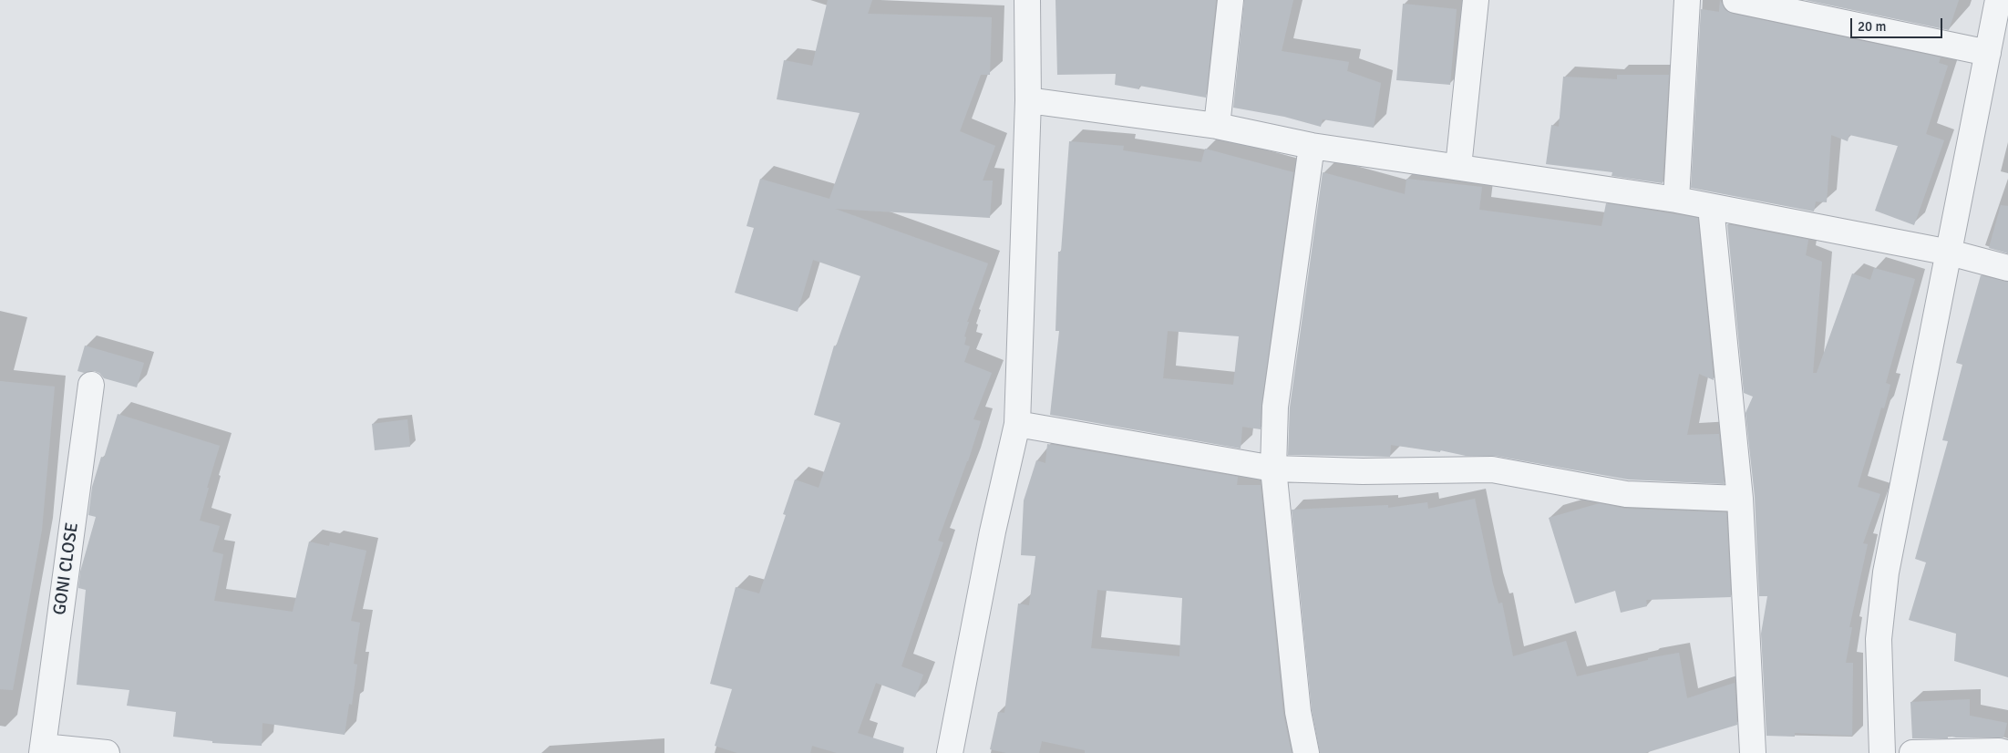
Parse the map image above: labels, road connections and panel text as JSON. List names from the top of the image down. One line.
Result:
{"streets":{"street":["GONI CLOSE"]},"scale_bar":"20 m"}
